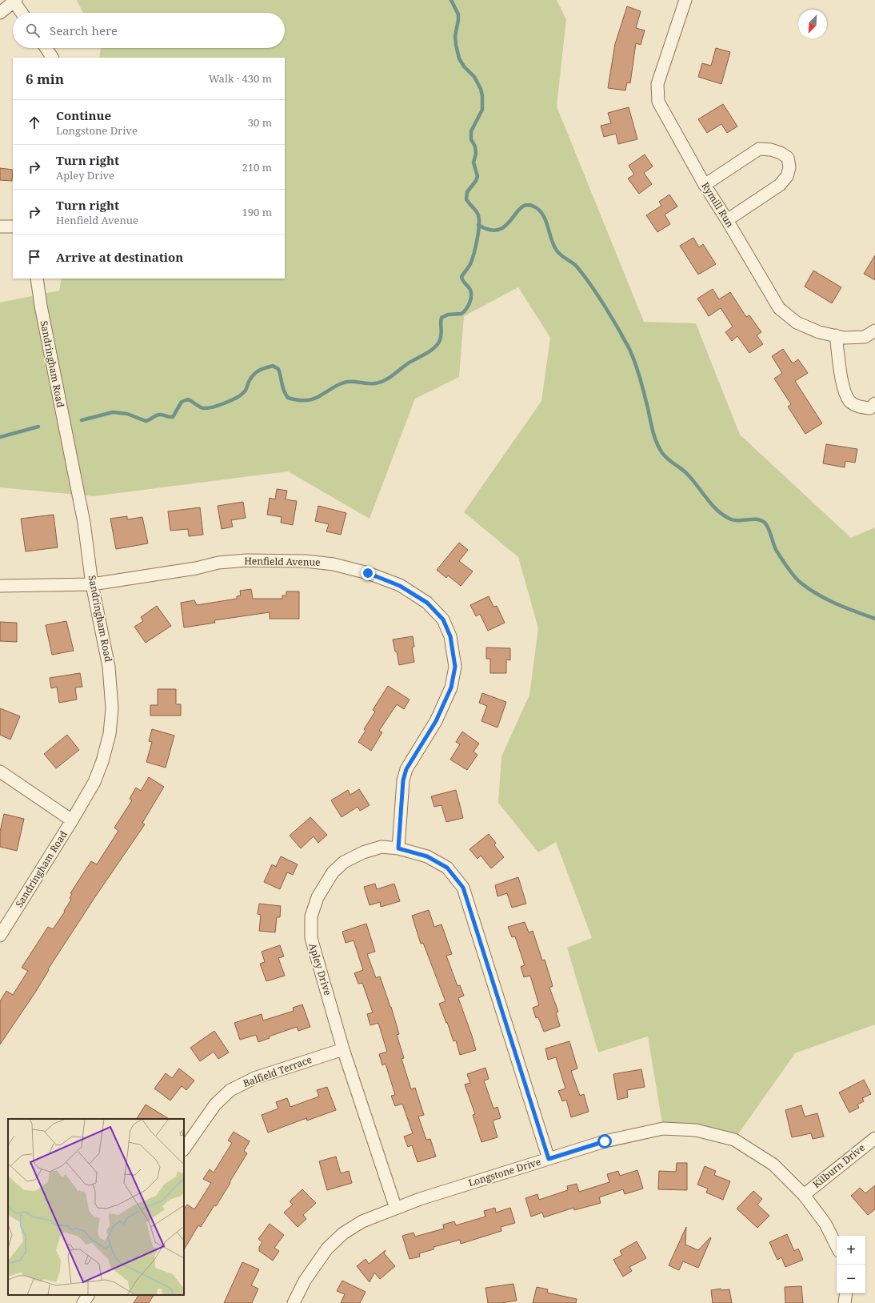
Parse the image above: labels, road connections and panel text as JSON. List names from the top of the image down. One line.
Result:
{"streets":{"street":["Rymill Run","Sandringham Road","Henfield Avenue","Apley Drive","Balfield Terrace","Kilburn Drive","Longstone Drive"]},"crossings":[["Sandringham Road","Henfield Avenue"],["Henfield Avenue","Apley Drive"],["Apley Drive","Balfield Terrace"],["Apley Drive","Longstone Drive"],["Kilburn Drive","Longstone Drive"]],"north":"bottom left","page":{"search":"Search here","heading":["6 min","Walk · 430 m"],"list":[["Continue","Longstone Drive","30 m"],["Turn right","Apley Drive","210 m"],["Turn right","Henfield Avenue","190 m"],"Arrive at destination"],"map_buttons":["+","−"]}}
